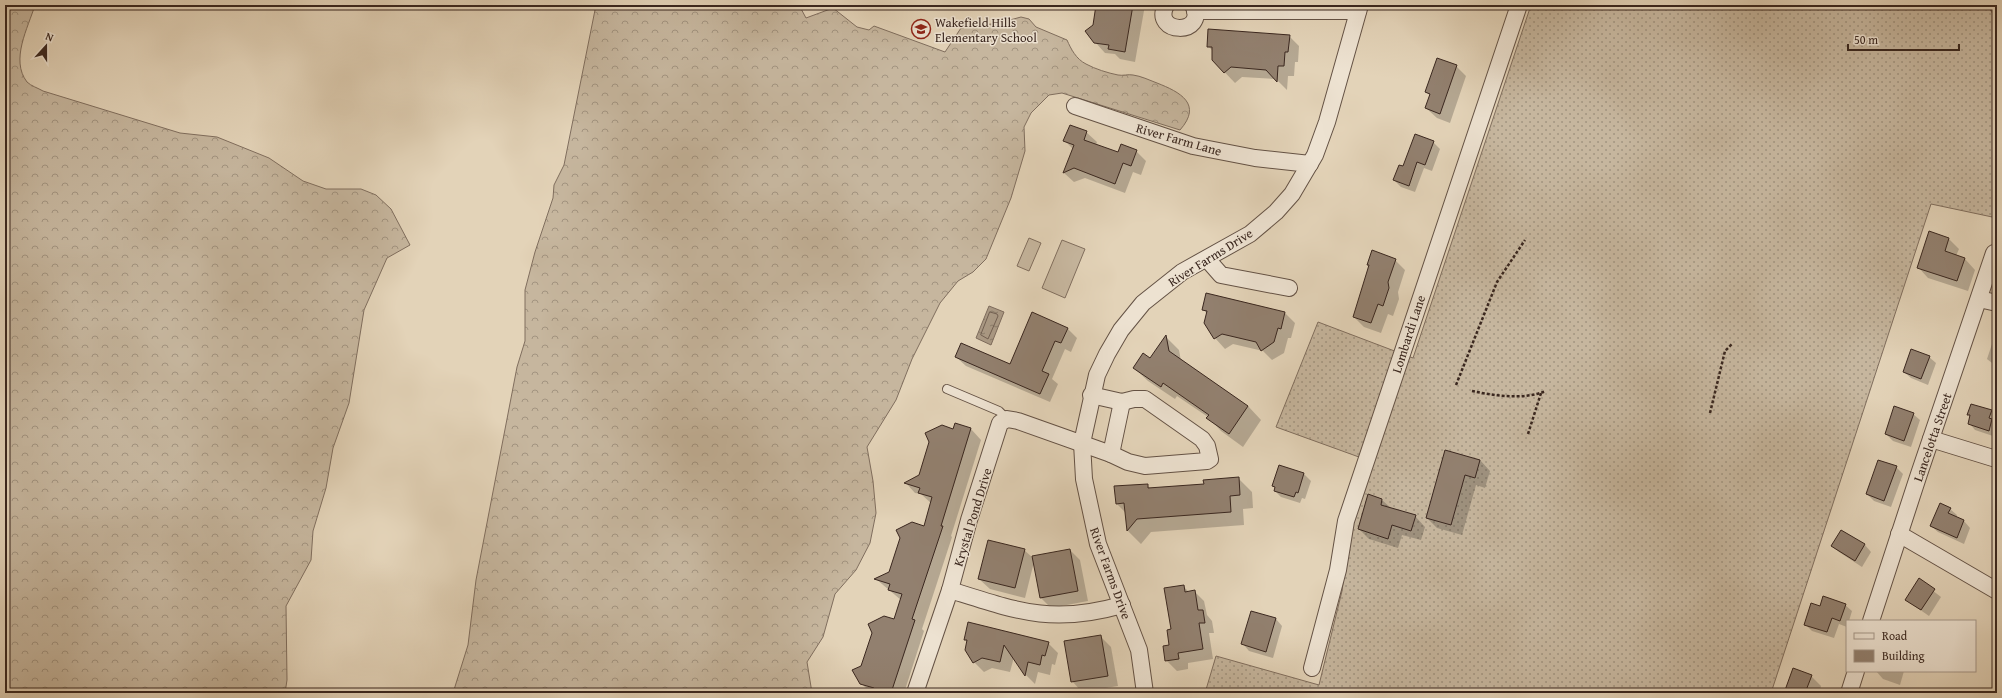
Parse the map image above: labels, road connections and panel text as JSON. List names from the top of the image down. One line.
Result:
{"streets":{"street":["River Farm Lane","River Farms Drive","Lombardi Lane","Lancelotta Street","Krystal Pond Drive"]},"crossings":[["River Farm Lane","River Farms Drive"]],"places":{"school or university":["Wakefield Hills Elementary School"]},"legend":["Road","Building"],"scale_bar":"50 m","north":"top"}
